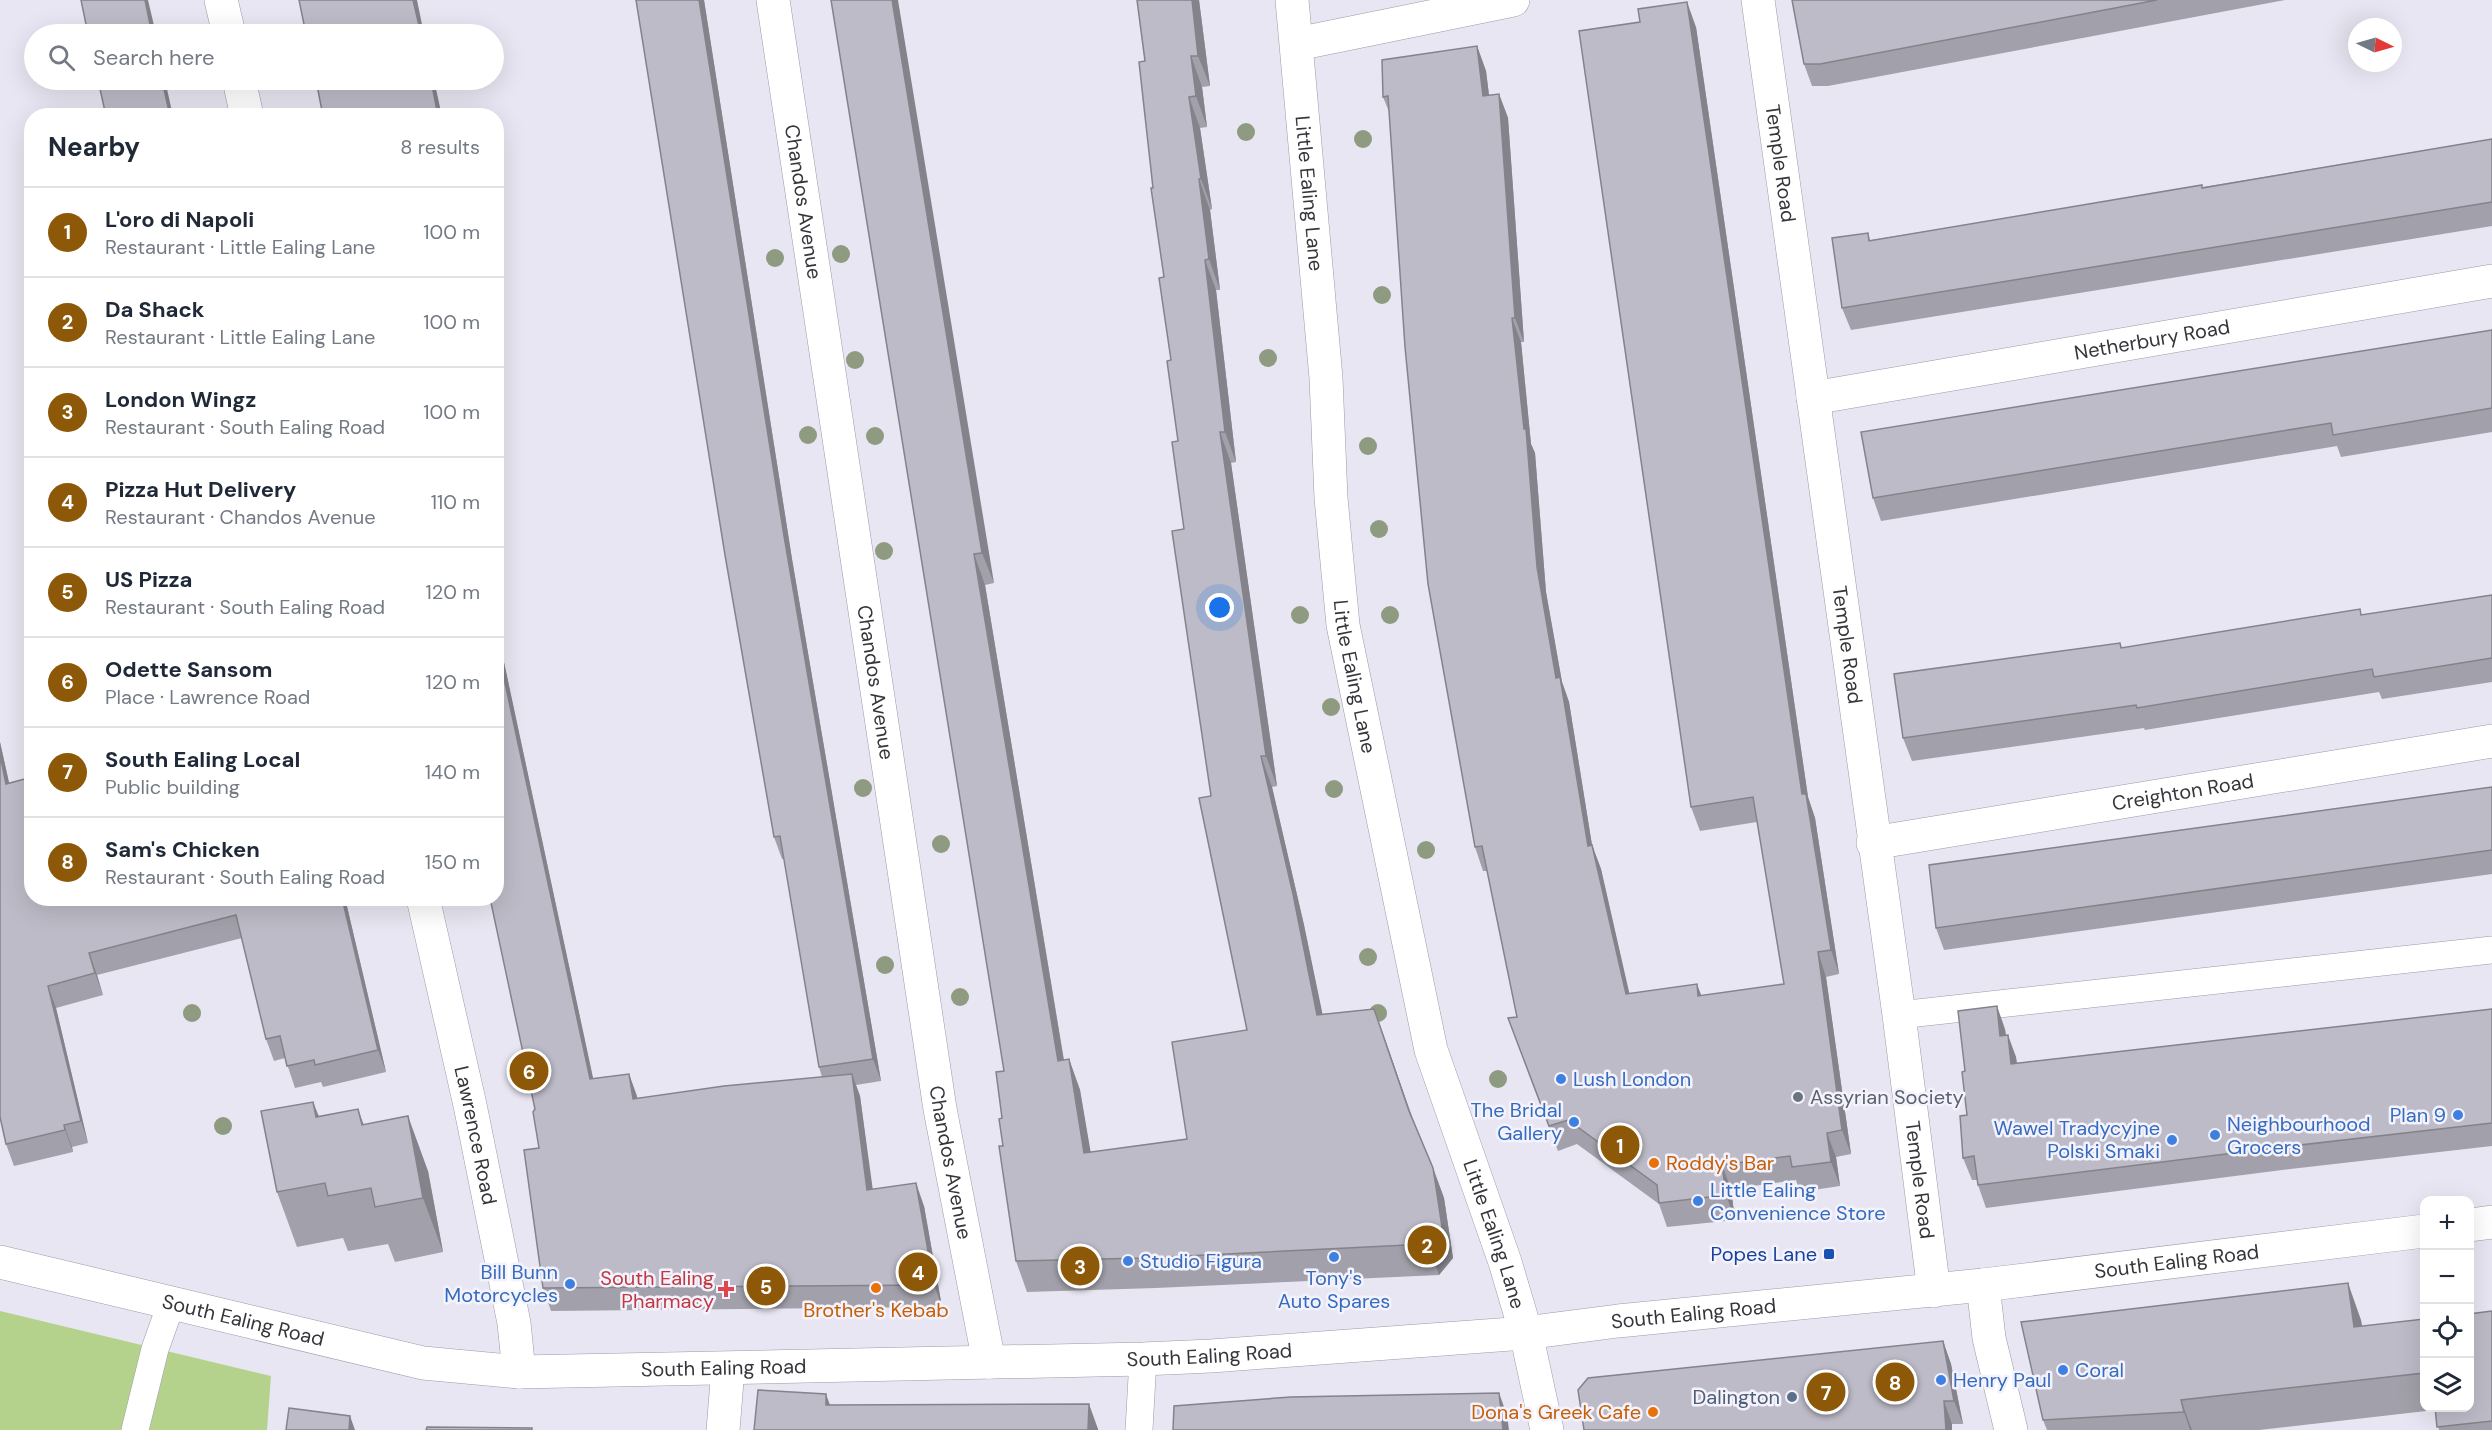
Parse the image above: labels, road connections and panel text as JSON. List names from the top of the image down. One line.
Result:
{"streets":{"street":["Temple Road","Little Ealing Lane","Chandos Avenue","Netherbury Road","Creighton Road","Lawrence Road","South Ealing Road"]},"crossings":[["Temple Road","Netherbury Road"],["Temple Road","Creighton Road"],["Temple Road","South Ealing Road"],["Little Ealing Lane","South Ealing Road"],["Chandos Avenue","South Ealing Road"],["Lawrence Road","South Ealing Road"]],"places":{"other":["Lush London","Assyrian Society","Plan 9","The Bridal Gallery","Neighbourhood Grocers","Wawel Tradycyjne Polski Smaki","Roddy's Bar","Little Ealing Convenience Store","Tony's Auto Spares","Studio Figura","Bill Bunn Motorcycles","Brother's Kebab","Coral","Henry Paul","Dalington","Dona's Greek Cafe"],"transit":["Popes Lane"],"health":["South Ealing Pharmacy"]},"north":"right","page":{"search":"Search here","heading":["Nearby","8 results"],"list":[{"mark":"1","name":"L'oro di Napoli","note":"Restaurant · Little Ealing Lane","value":"100 m"},{"mark":"2","name":"Da Shack","note":"Restaurant · Little Ealing Lane","value":"100 m"},{"mark":"3","name":"London Wingz","note":"Restaurant · South Ealing Road","value":"100 m"},{"mark":"4","name":"Pizza Hut Delivery","note":"Restaurant · Chandos Avenue","value":"110 m"},{"mark":"5","name":"US Pizza","note":"Restaurant · South Ealing Road","value":"120 m"},{"mark":"6","name":"Odette Sansom","note":"Place · Lawrence Road","value":"120 m"},{"mark":"7","name":"South Ealing Local","note":"Public building","value":"140 m"},{"mark":"8","name":"Sam's Chicken","note":"Restaurant · South Ealing Road","value":"150 m"}],"pins":["6","1","2","3","4","5","8","7"],"map_buttons":["+","−"]}}
